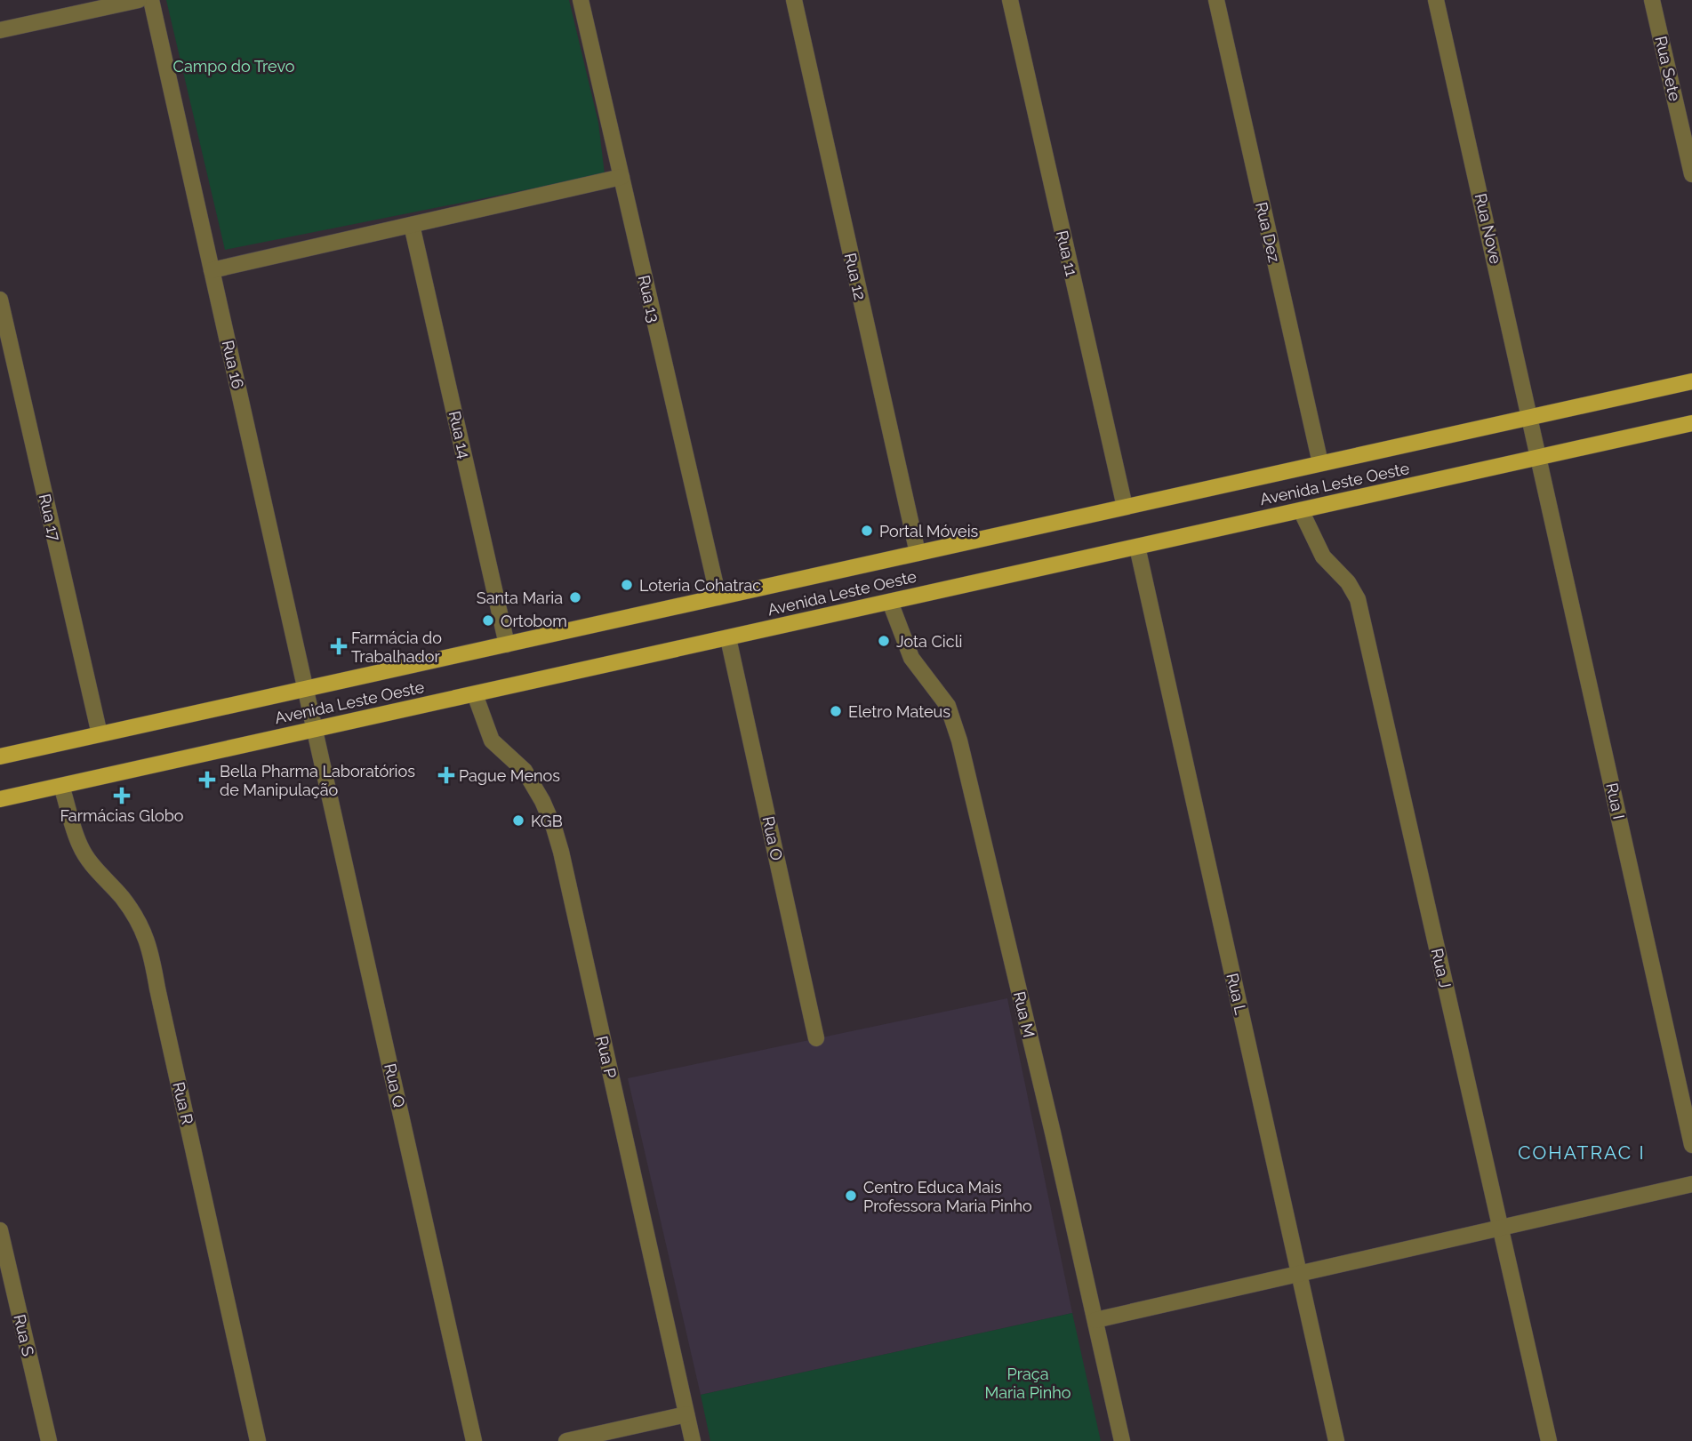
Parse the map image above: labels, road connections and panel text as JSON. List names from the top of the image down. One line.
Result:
{"streets":{"main road":["Avenida Leste Oeste"],"street":["Rua Sete","Rua Nove","Rua Dez","Rua 11","Rua 12","Rua 13","Rua 16","Rua 14","Rua 17","Rua I","Rua O","Rua J","Rua L","Rua M","Rua P","Rua Q","Rua R","Rua S"]},"crossings":[["Rua Nove","Avenida Leste Oeste"],["Rua Nove","Rua I"],["Rua Dez","Avenida Leste Oeste"],["Rua 11","Avenida Leste Oeste"],["Rua 12","Avenida Leste Oeste"],["Rua 13","Avenida Leste Oeste"],["Rua 16","Avenida Leste Oeste"],["Rua 16","Rua Q"],["Rua 14","Avenida Leste Oeste"],["Avenida Leste Oeste","Rua 17"],["Avenida Leste Oeste","Rua I"],["Avenida Leste Oeste","Rua O"],["Avenida Leste Oeste","Rua J"],["Avenida Leste Oeste","Rua L"],["Avenida Leste Oeste","Rua M"],["Avenida Leste Oeste","Rua P"],["Avenida Leste Oeste","Rua Q"],["Avenida Leste Oeste","Rua R"]],"districts":["COHATRAC I"],"parks":["Campo do Trevo","Praça Maria Pinho"],"places":{"other":["Portal Móveis","Loteria Cohatrac","Santa Maria","Ortobom","Jota Cicli","Eletro Mateus","KGB","Centro Educa Mais Professora Maria Pinho"],"health":["Farmácia do Trabalhador","Pague Menos","Bella Pharma Laboratórios de Manipulação","Farmácias Globo"]}}
